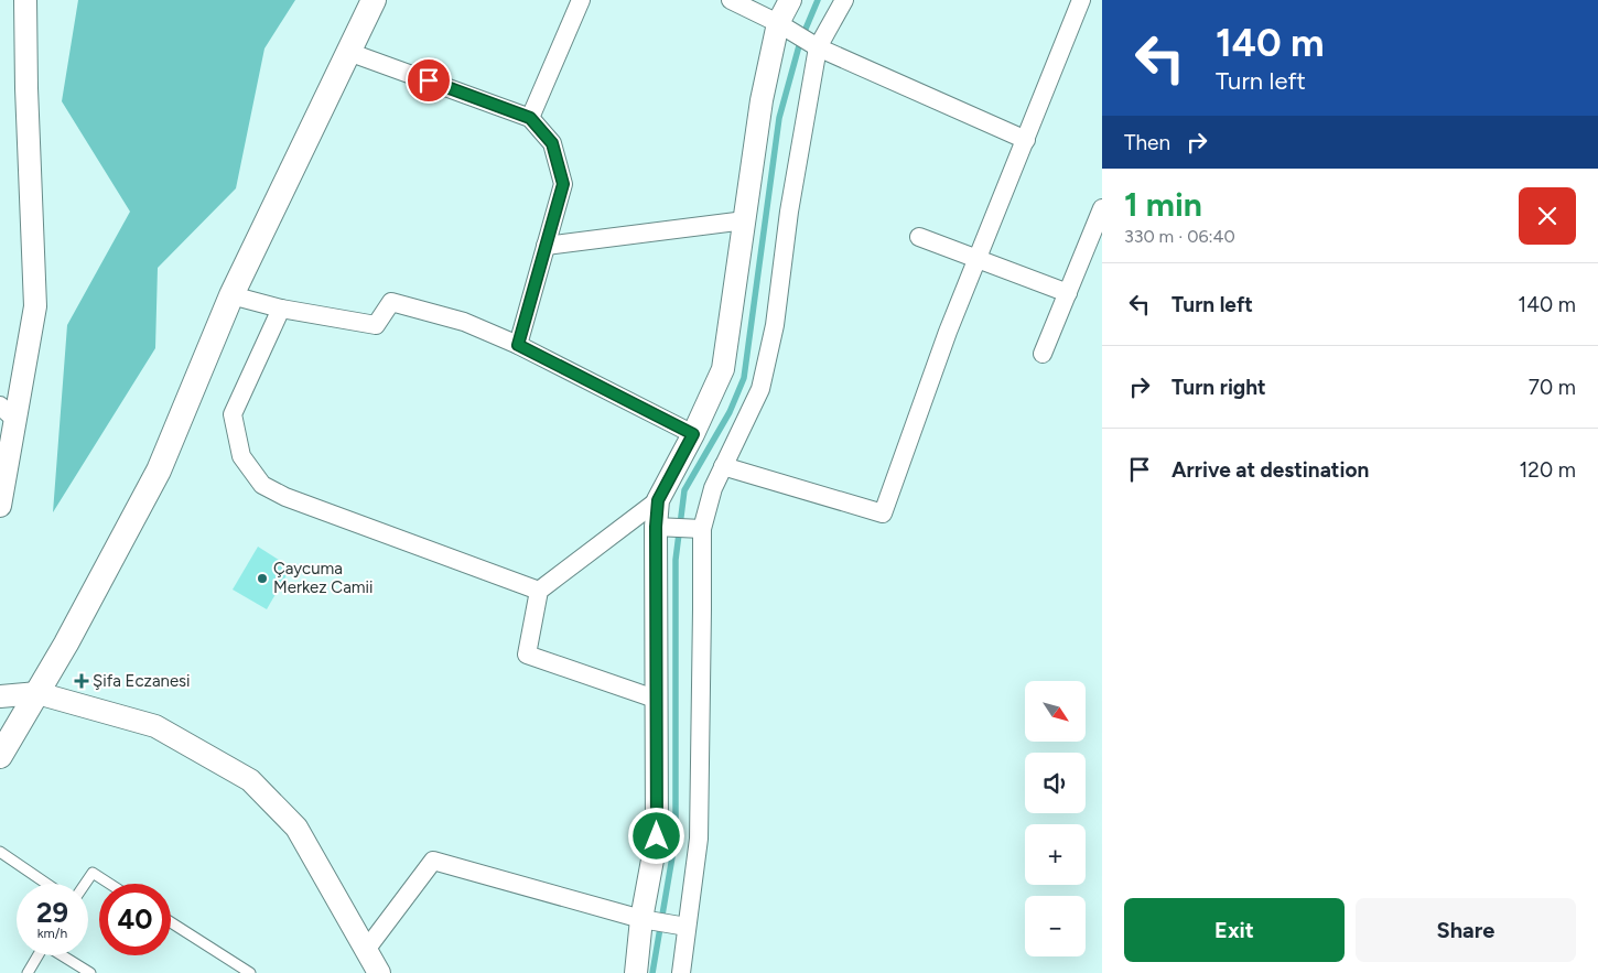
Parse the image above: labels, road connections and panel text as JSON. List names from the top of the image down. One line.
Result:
{"places":{"other":["Çaycuma Merkez Camii"],"health":["Şifa Eczanesi"]},"north":"bottom right","page":{"turn":["140 m","Turn left"],"then":"Then","heading":["1 min","330 m · 06:40"],"list":[{"name":"Turn left","value":"140 m"},{"name":"Turn right","value":"70 m"},{"name":"Arrive at destination","value":"120 m"}],"map_buttons":["+","−"],"speed":"29 km/h","limit":"40","buttons":["Exit","Share"]}}
